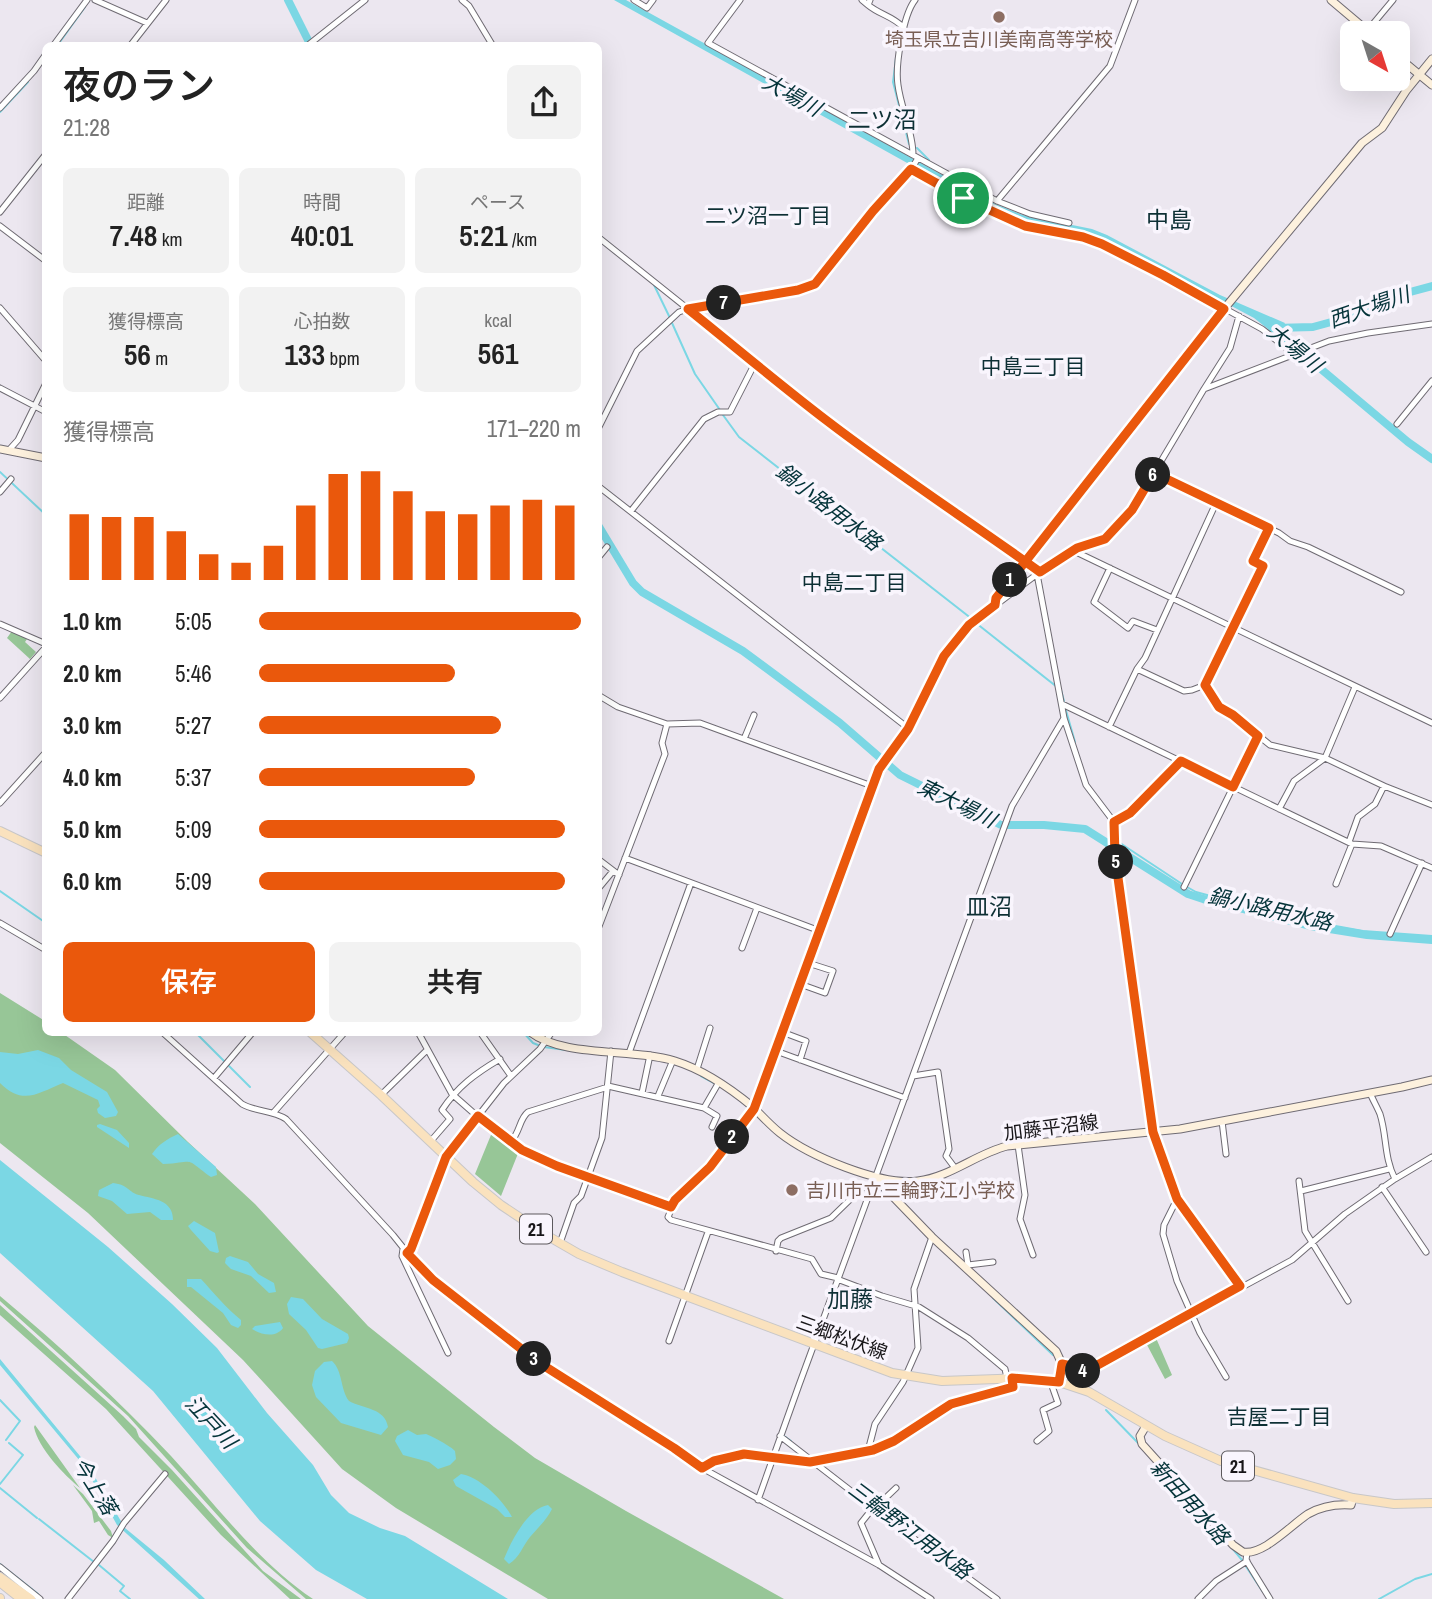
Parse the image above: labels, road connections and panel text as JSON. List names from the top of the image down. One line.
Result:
{"streets":{"main road":["21","三郷松伏線"],"street":["加藤平沼線"]},"districts":["二ツ沼","二ツ沼一丁目","中島","中島三丁目","中島二丁目","皿沼","加藤","吉屋二丁目"],"water":["大場川","西大場川","鍋小路用水路","東大場川","江戸川","今上落","新田用水路","三輪野江用水路"],"places":["埼玉県立吉川美南高等学校","吉川市立三輪野江小学校"],"north":"bottom right","page":{"heading":["夜のラン","21:28"],"stats":[["距離","7.48 km"],["時間","40:01"],["ペース","5:21 /km"],["獲得標高","56 m"],["心拍数","133 bpm"],["kcal","561"]],"pins":["7","6","1","5","2","3","4"],"chart":["獲得標高","171–220 m"],"list":[{"name":"1.0 km","note":"5:05"},{"name":"2.0 km","note":"5:46"},{"name":"3.0 km","note":"5:27"},{"name":"4.0 km","note":"5:37"},{"name":"5.0 km","note":"5:09"},{"name":"6.0 km","note":"5:09"}],"buttons":["保存","共有"]}}
